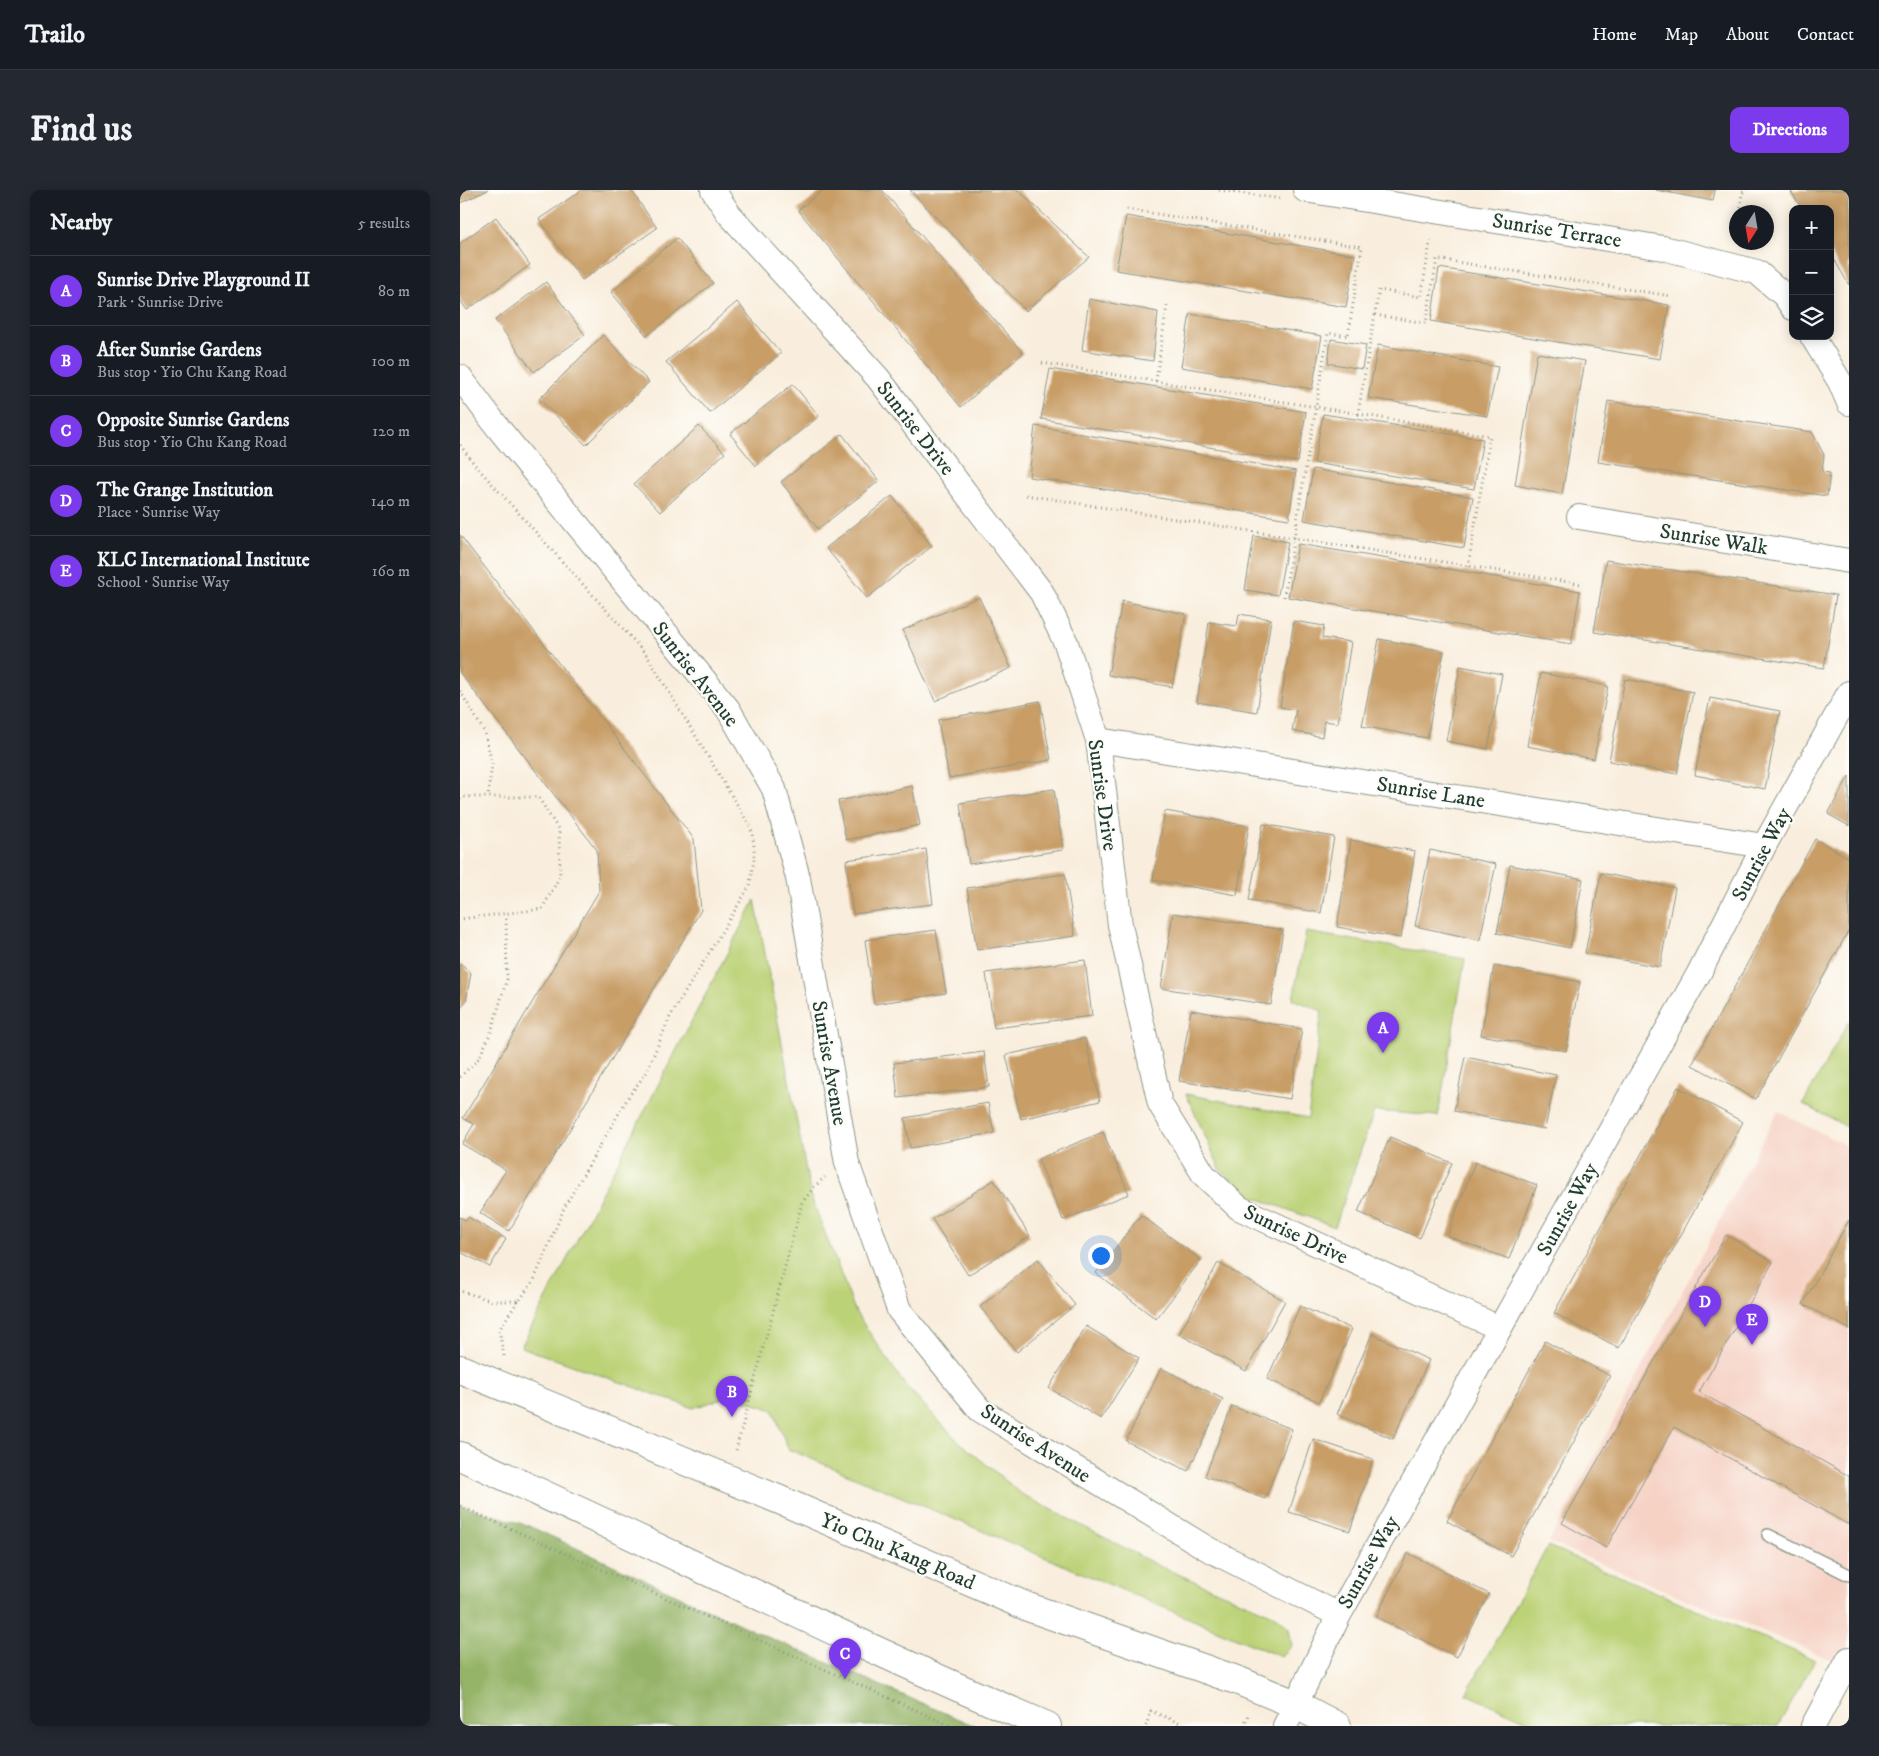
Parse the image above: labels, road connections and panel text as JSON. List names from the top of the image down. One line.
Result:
{"streets":{"main road":["Yio Chu Kang Road"],"street":["Sunrise Terrace","Sunrise Drive","Sunrise Walk","Sunrise Avenue","Sunrise Lane","Sunrise Way"]},"crossings":[["Sunrise Drive","Sunrise Lane"],["Sunrise Drive","Sunrise Way"],["Sunrise Avenue","Sunrise Way"],["Sunrise Lane","Sunrise Way"],["Sunrise Way","Yio Chu Kang Road"]],"north":"bottom","page":{"header":"Trailo","nav":["Home","Map","About","Contact"],"buttons":"Directions","title":"Find us","heading":["Nearby","5 results"],"map_buttons":["+","−"],"list":[{"mark":"A","name":"Sunrise Drive Playground II","note":"Park · Sunrise Drive","value":"80 m"},{"mark":"B","name":"After Sunrise Gardens","note":"Bus stop · Yio Chu Kang Road","value":"100 m"},{"mark":"C","name":"Opposite Sunrise Gardens","note":"Bus stop · Yio Chu Kang Road","value":"120 m"},{"mark":"D","name":"The Grange Institution","note":"Place · Sunrise Way","value":"140 m"},{"mark":"E","name":"KLC International Institute","note":"School · Sunrise Way","value":"160 m"}],"pins":["A","D","E","B","C"]}}
